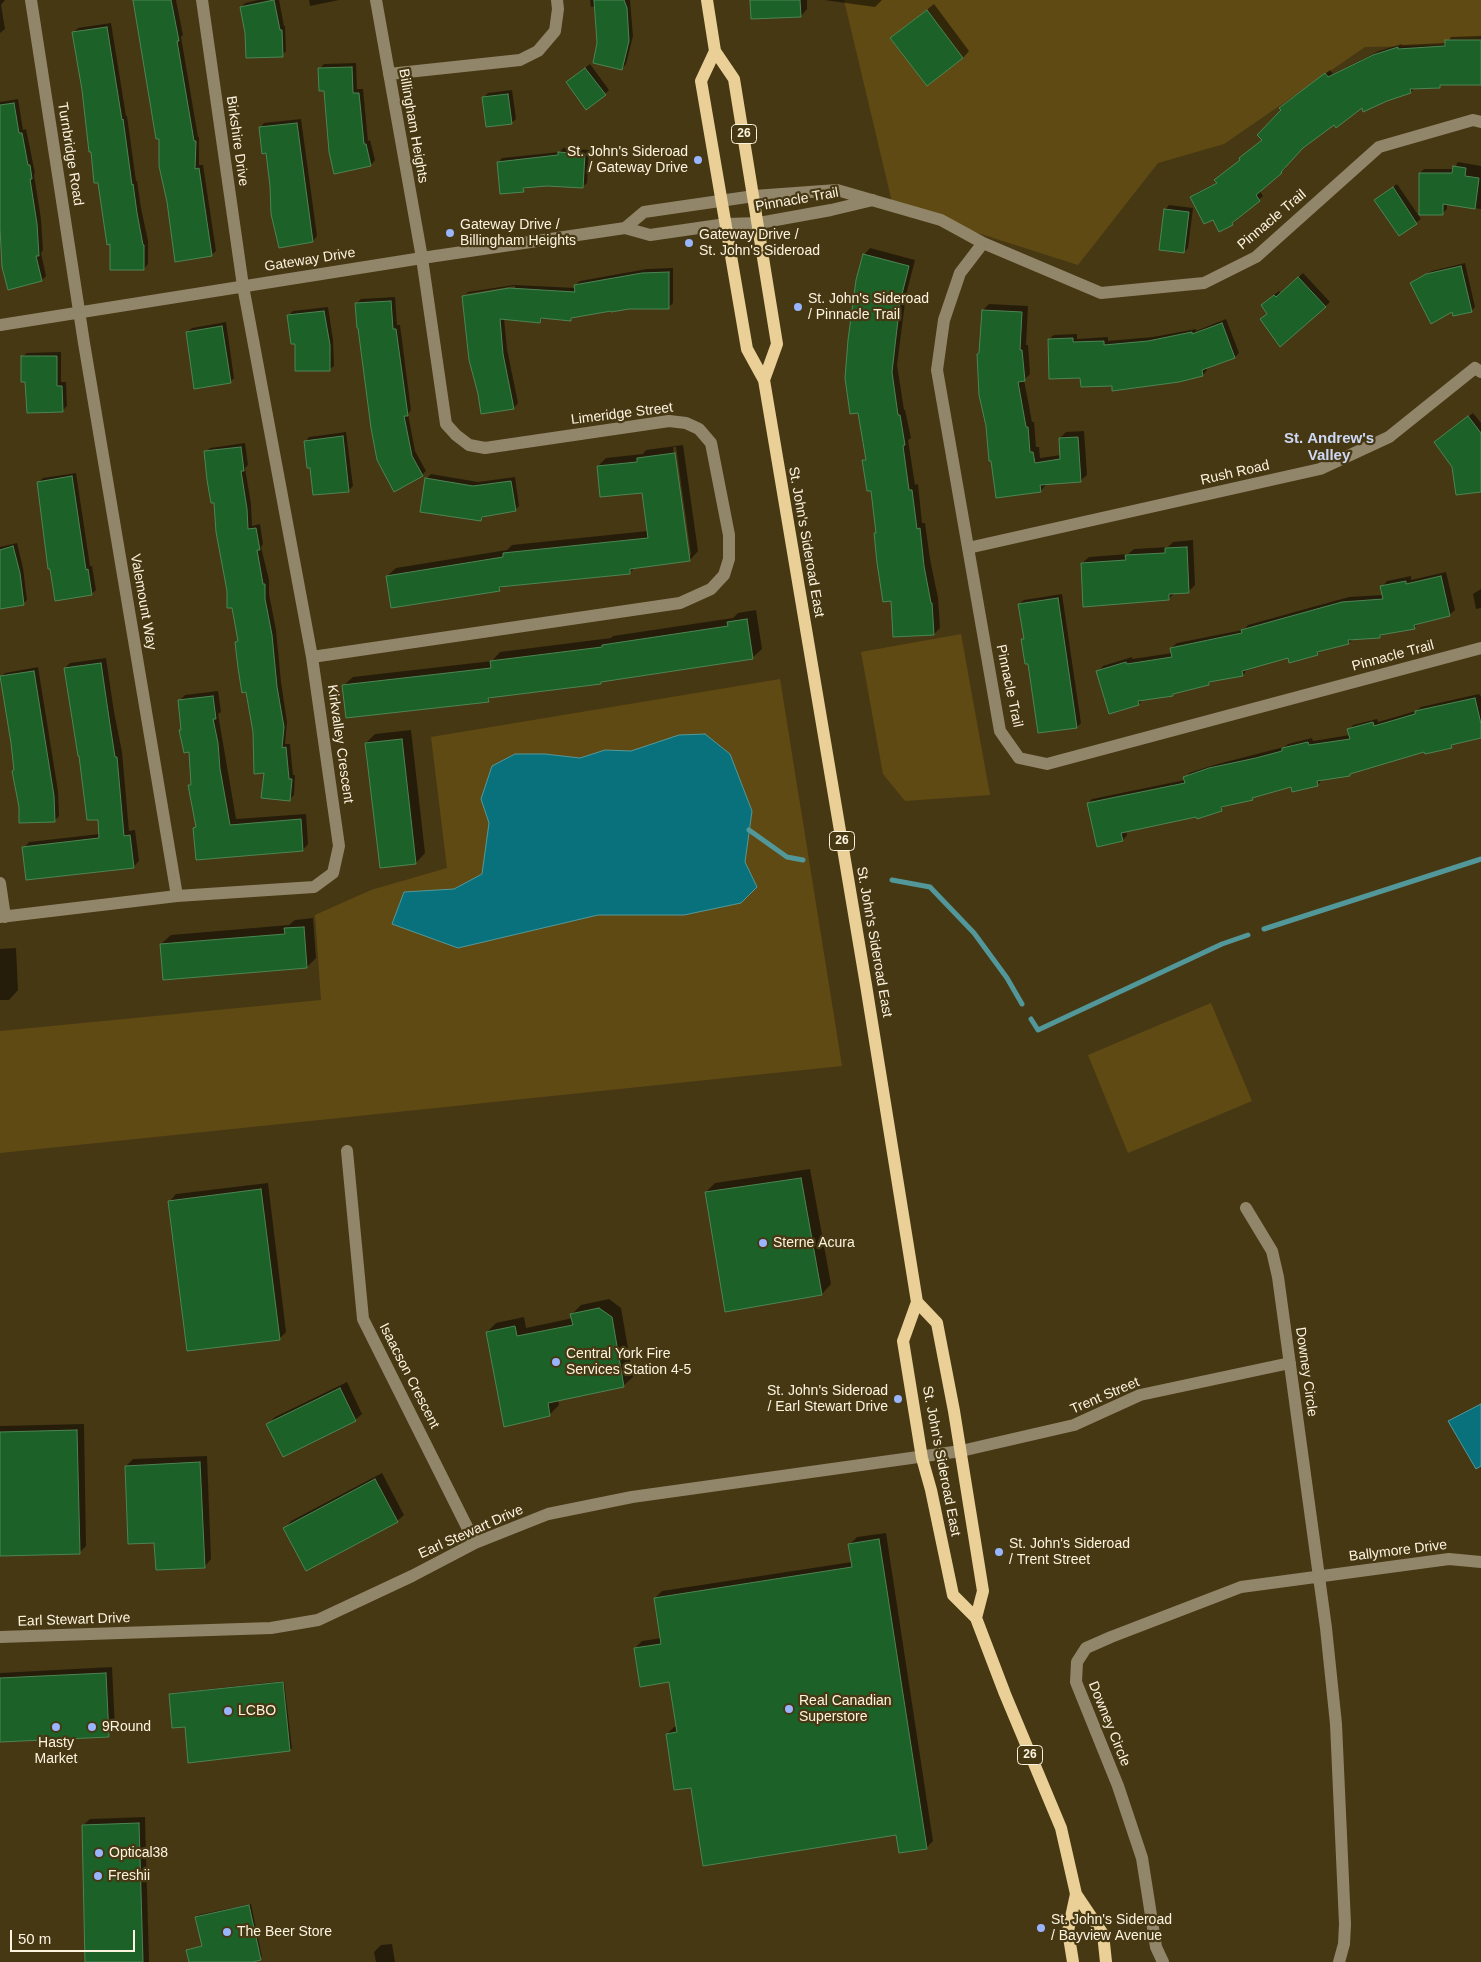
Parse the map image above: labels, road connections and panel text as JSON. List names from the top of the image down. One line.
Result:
{"streets":{"main road":["26","St. John's Sideroad East"],"street":["Billingham Heights","Birkshire Drive","Turnbridge Road","Pinnacle Trail","Gateway Drive","Limeridge Street","Rush Road","Valemount Way","Kirkvalley Crescent","Downey Circle","Isaacson Crescent","Trent Street","Earl Stewart Drive","Ballymore Drive"]},"crossings":[["Billingham Heights","Gateway Drive"],["Billingham Heights","Limeridge Street"],["Birkshire Drive","Gateway Drive"],["Birkshire Drive","Kirkvalley Crescent"],["Turnbridge Road","Gateway Drive"],["Turnbridge Road","Valemount Way"],["Pinnacle Trail","Gateway Drive"],["Pinnacle Trail","Rush Road"],["Pinnacle Trail","St. John's Sideroad East"],["Gateway Drive","Limeridge Street"],["Gateway Drive","St. John's Sideroad East"],["Gateway Drive","Valemount Way"],["Gateway Drive","Kirkvalley Crescent"],["Limeridge Street","Kirkvalley Crescent"],["St. John's Sideroad East","Trent Street"],["St. John's Sideroad East","Earl Stewart Drive"],["Valemount Way","Kirkvalley Crescent"],["Downey Circle","Trent Street"],["Downey Circle","Ballymore Drive"],["Isaacson Crescent","Earl Stewart Drive"],["Trent Street","Earl Stewart Drive"]],"districts":["St. Andrew's Valley"],"places":["St. John's Sideroad / Gateway Drive","Gateway Drive / Billingham Heights","Gateway Drive / St. John's Sideroad","St. John's Sideroad / Pinnacle Trail","Sterne Acura","Central York Fire Services Station 4-5","St. John's Sideroad / Earl Stewart Drive","St. John's Sideroad / Trent Street","Real Canadian Superstore","LCBO","Hasty Market","9Round","Optical38","Freshii","St. John's Sideroad / Bayview Avenue","The Beer Store"],"scale_bar":"50 m"}
